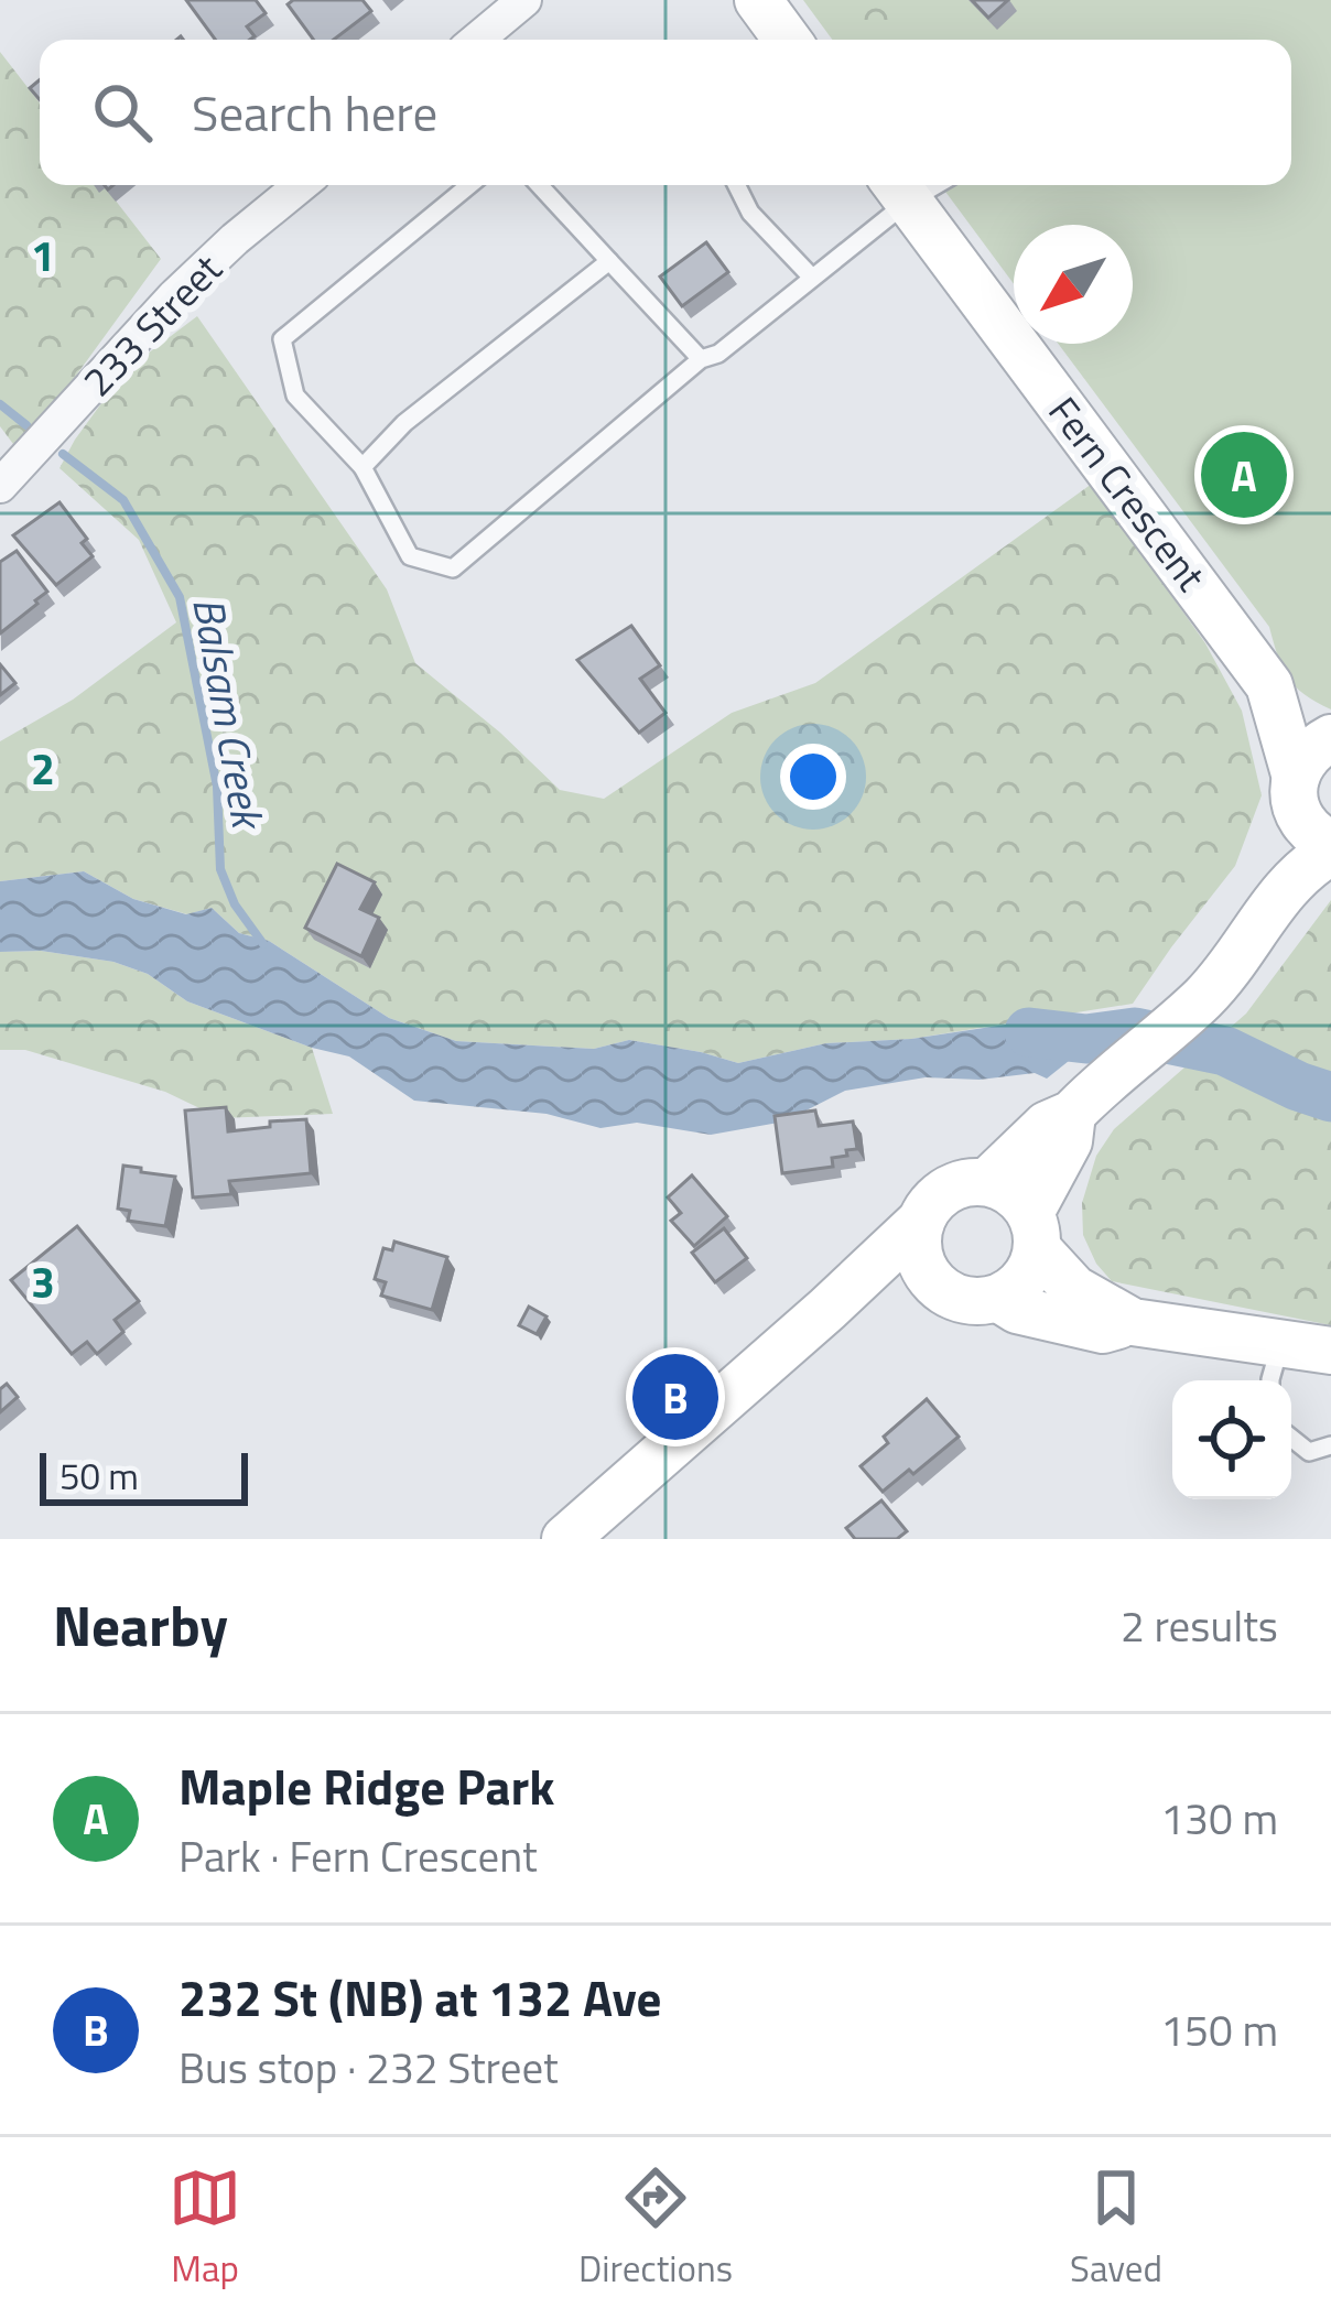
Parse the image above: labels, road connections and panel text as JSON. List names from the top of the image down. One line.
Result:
{"streets":{"main road":["Fern Crescent"],"street":["233 Street"]},"water":["Balsam Creek"],"scale_bar":"50 m","north":"bottom left","page":{"search":"Search here","pins":["A","B"],"scale":"50 m","heading":["Nearby","2 results"],"list":[{"mark":"A","name":"Maple Ridge Park","note":"Park · Fern Crescent","value":"130 m"},{"mark":"B","name":"232 St (NB) at 132 Ave","note":"Bus stop · 232 Street","value":"150 m"}],"nav":["Map","Directions","Saved"]},"grid":{"rows":["1","2","3"]}}
